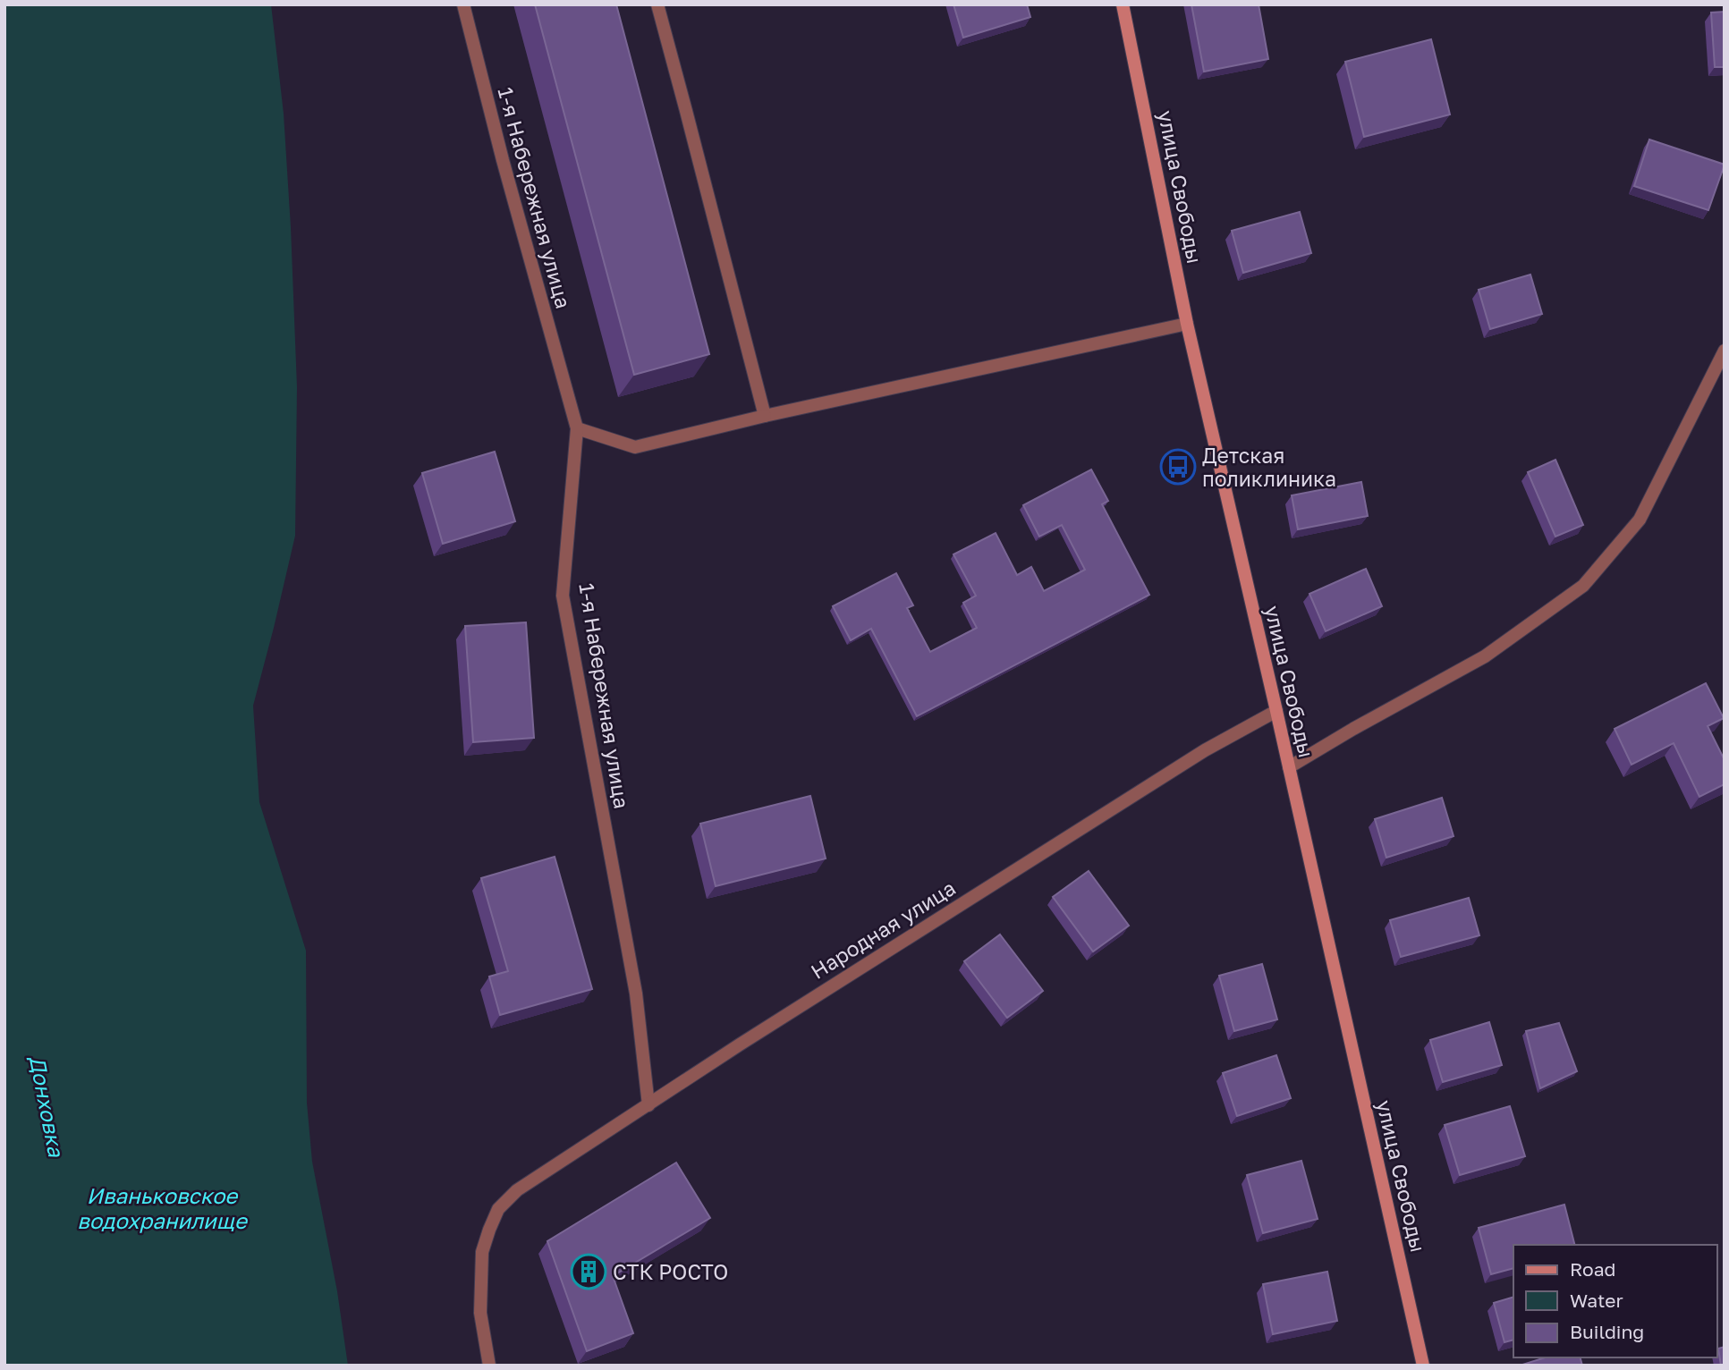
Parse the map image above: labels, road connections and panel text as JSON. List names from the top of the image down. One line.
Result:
{"streets":{"main road":["улица Свободы"],"street":["1-я Набережная улица","Народная улица"]},"crossings":[["улица Свободы","Народная улица"],["1-я Набережная улица","Народная улица"]],"water":["Донховка","Иваньковское водохранилище"],"places":{"bus stop":["Детская поликлиника"],"building":["СТК РОСТО"]},"legend":["Road","Water","Building"]}
